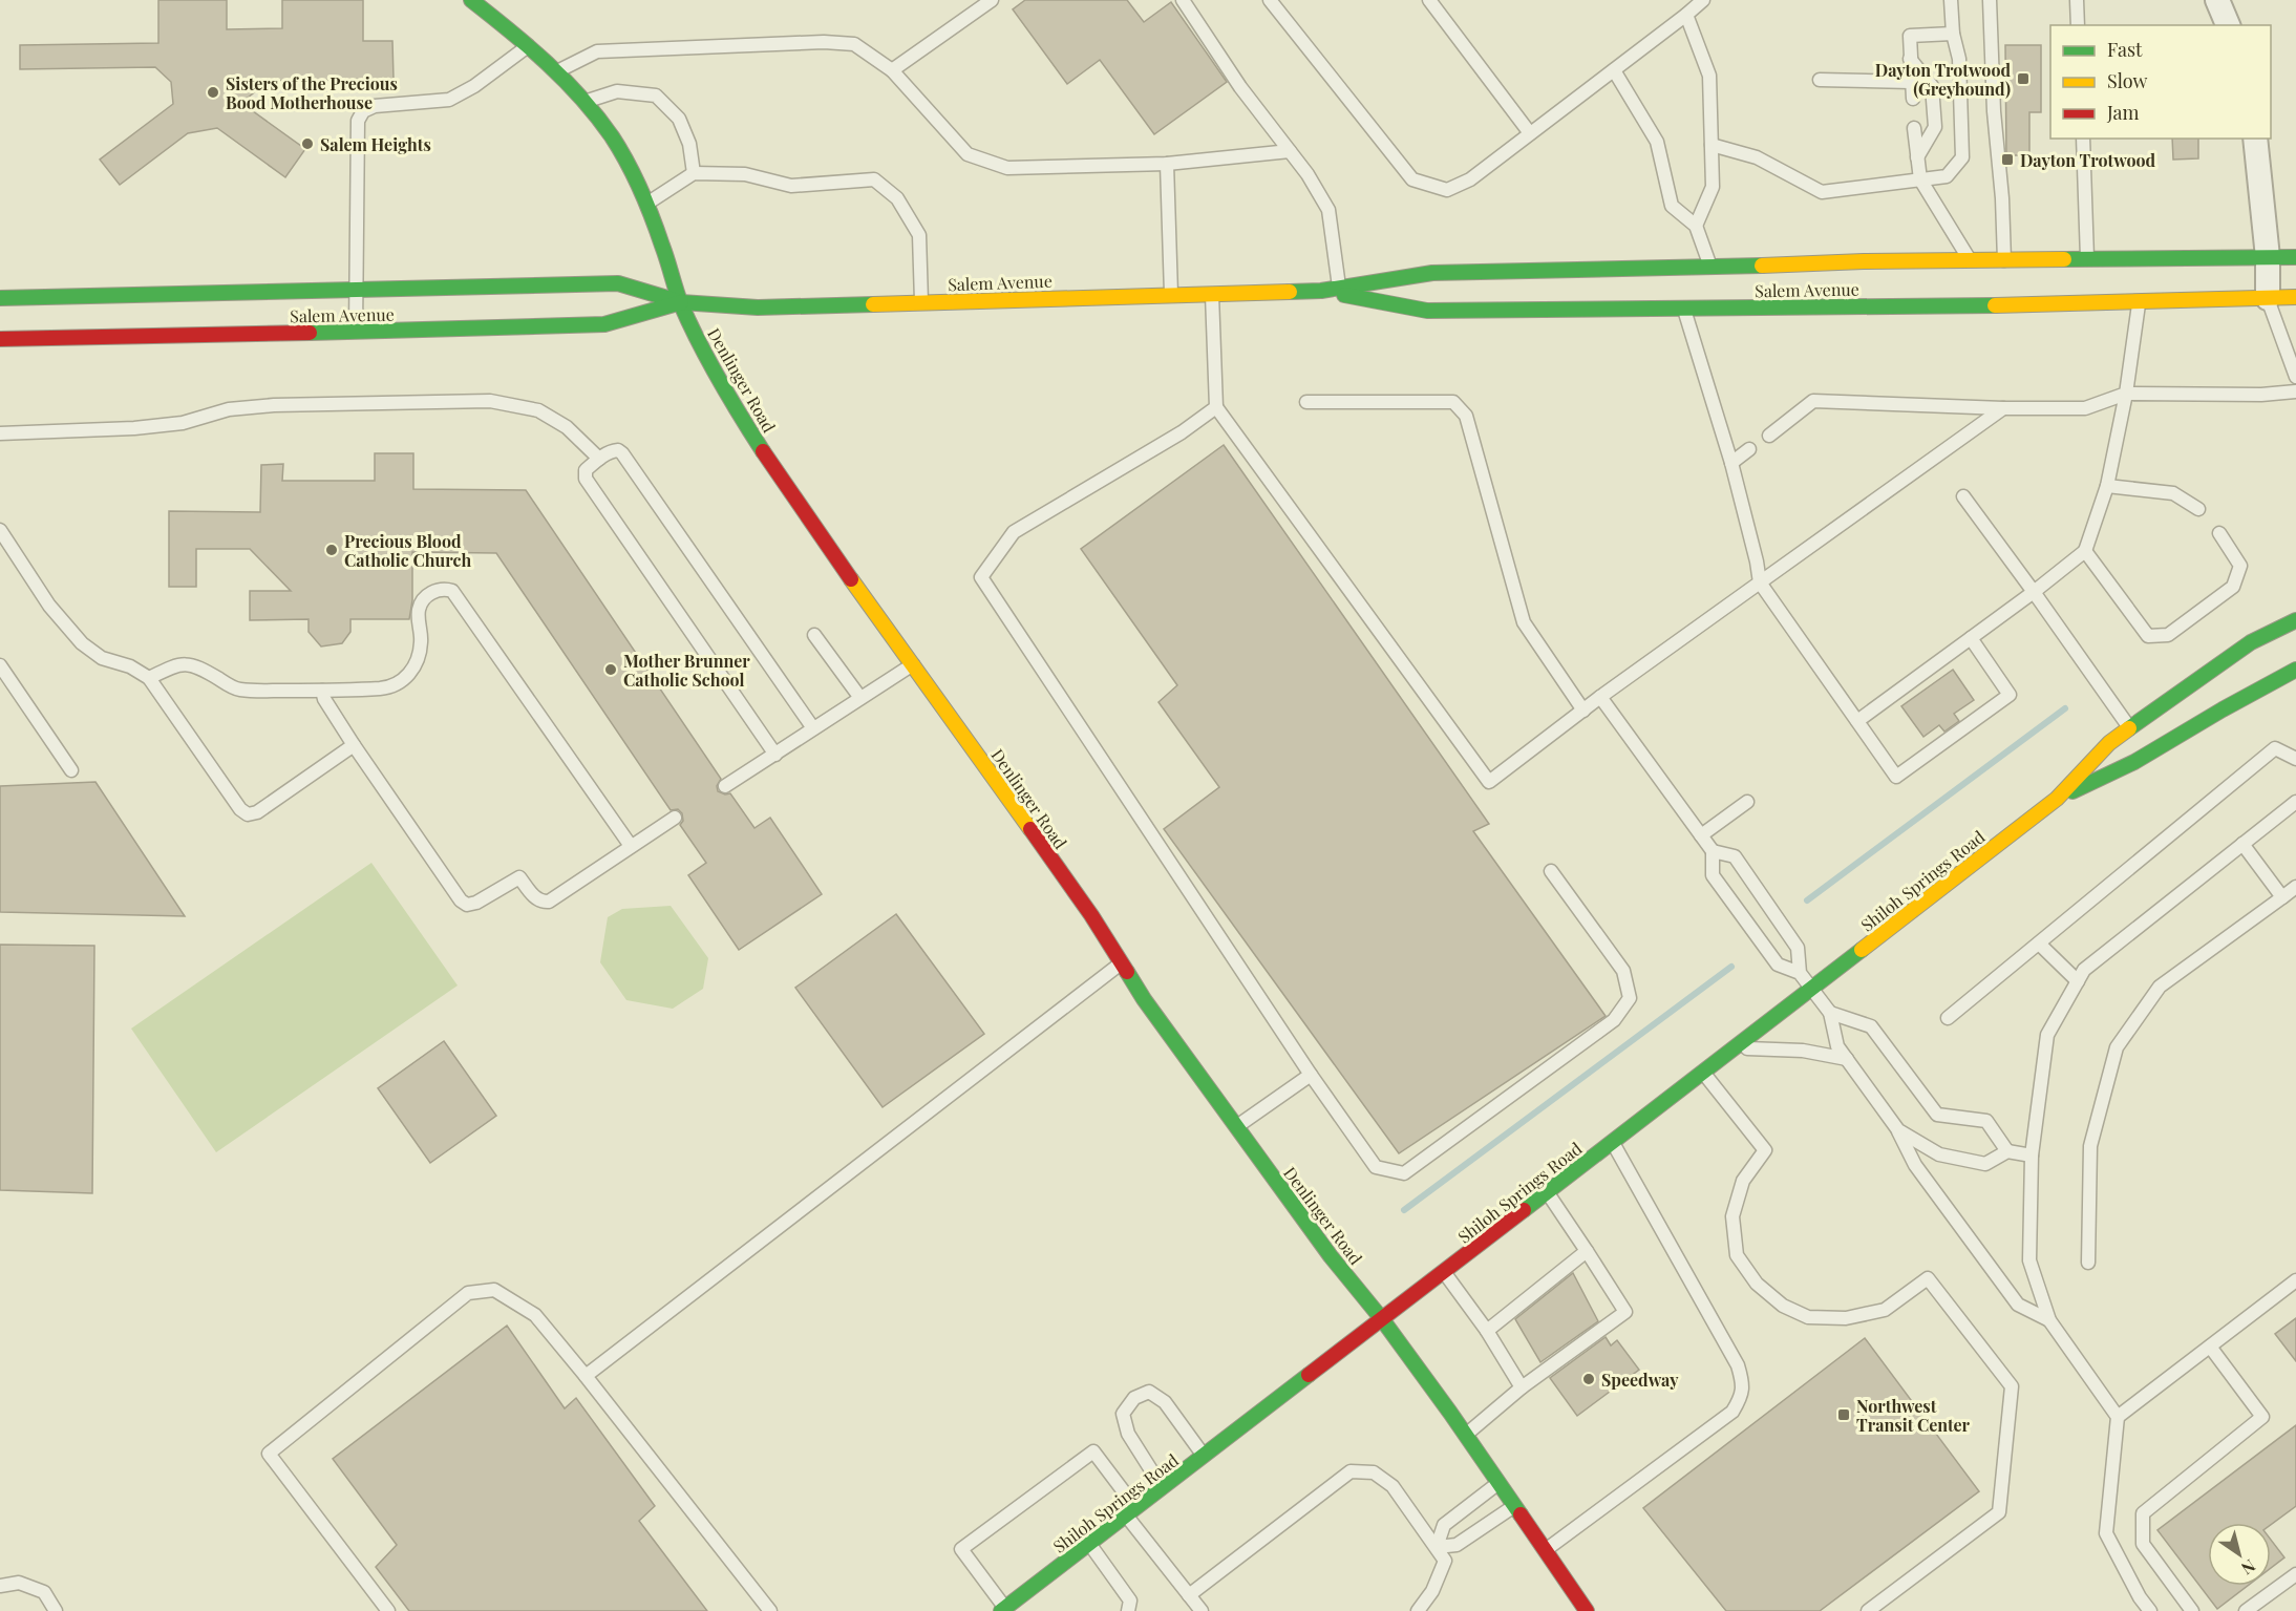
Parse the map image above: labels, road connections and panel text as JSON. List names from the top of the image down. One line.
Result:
{"streets":{"main road":["Salem Avenue","Denlinger Road","Shiloh Springs Road"]},"crossings":[["Salem Avenue","Denlinger Road"],["Denlinger Road","Shiloh Springs Road"]],"places":{"transit":["Dayton Trotwood (Greyhound)","Dayton Trotwood","Northwest Transit Center"],"other":["Sisters of the Precious Bood Motherhouse","Salem Heights","Precious Blood Catholic Church","Mother Brunner Catholic School","Speedway"]},"legend":["Fast","Slow","Jam"],"north":"bottom right"}
